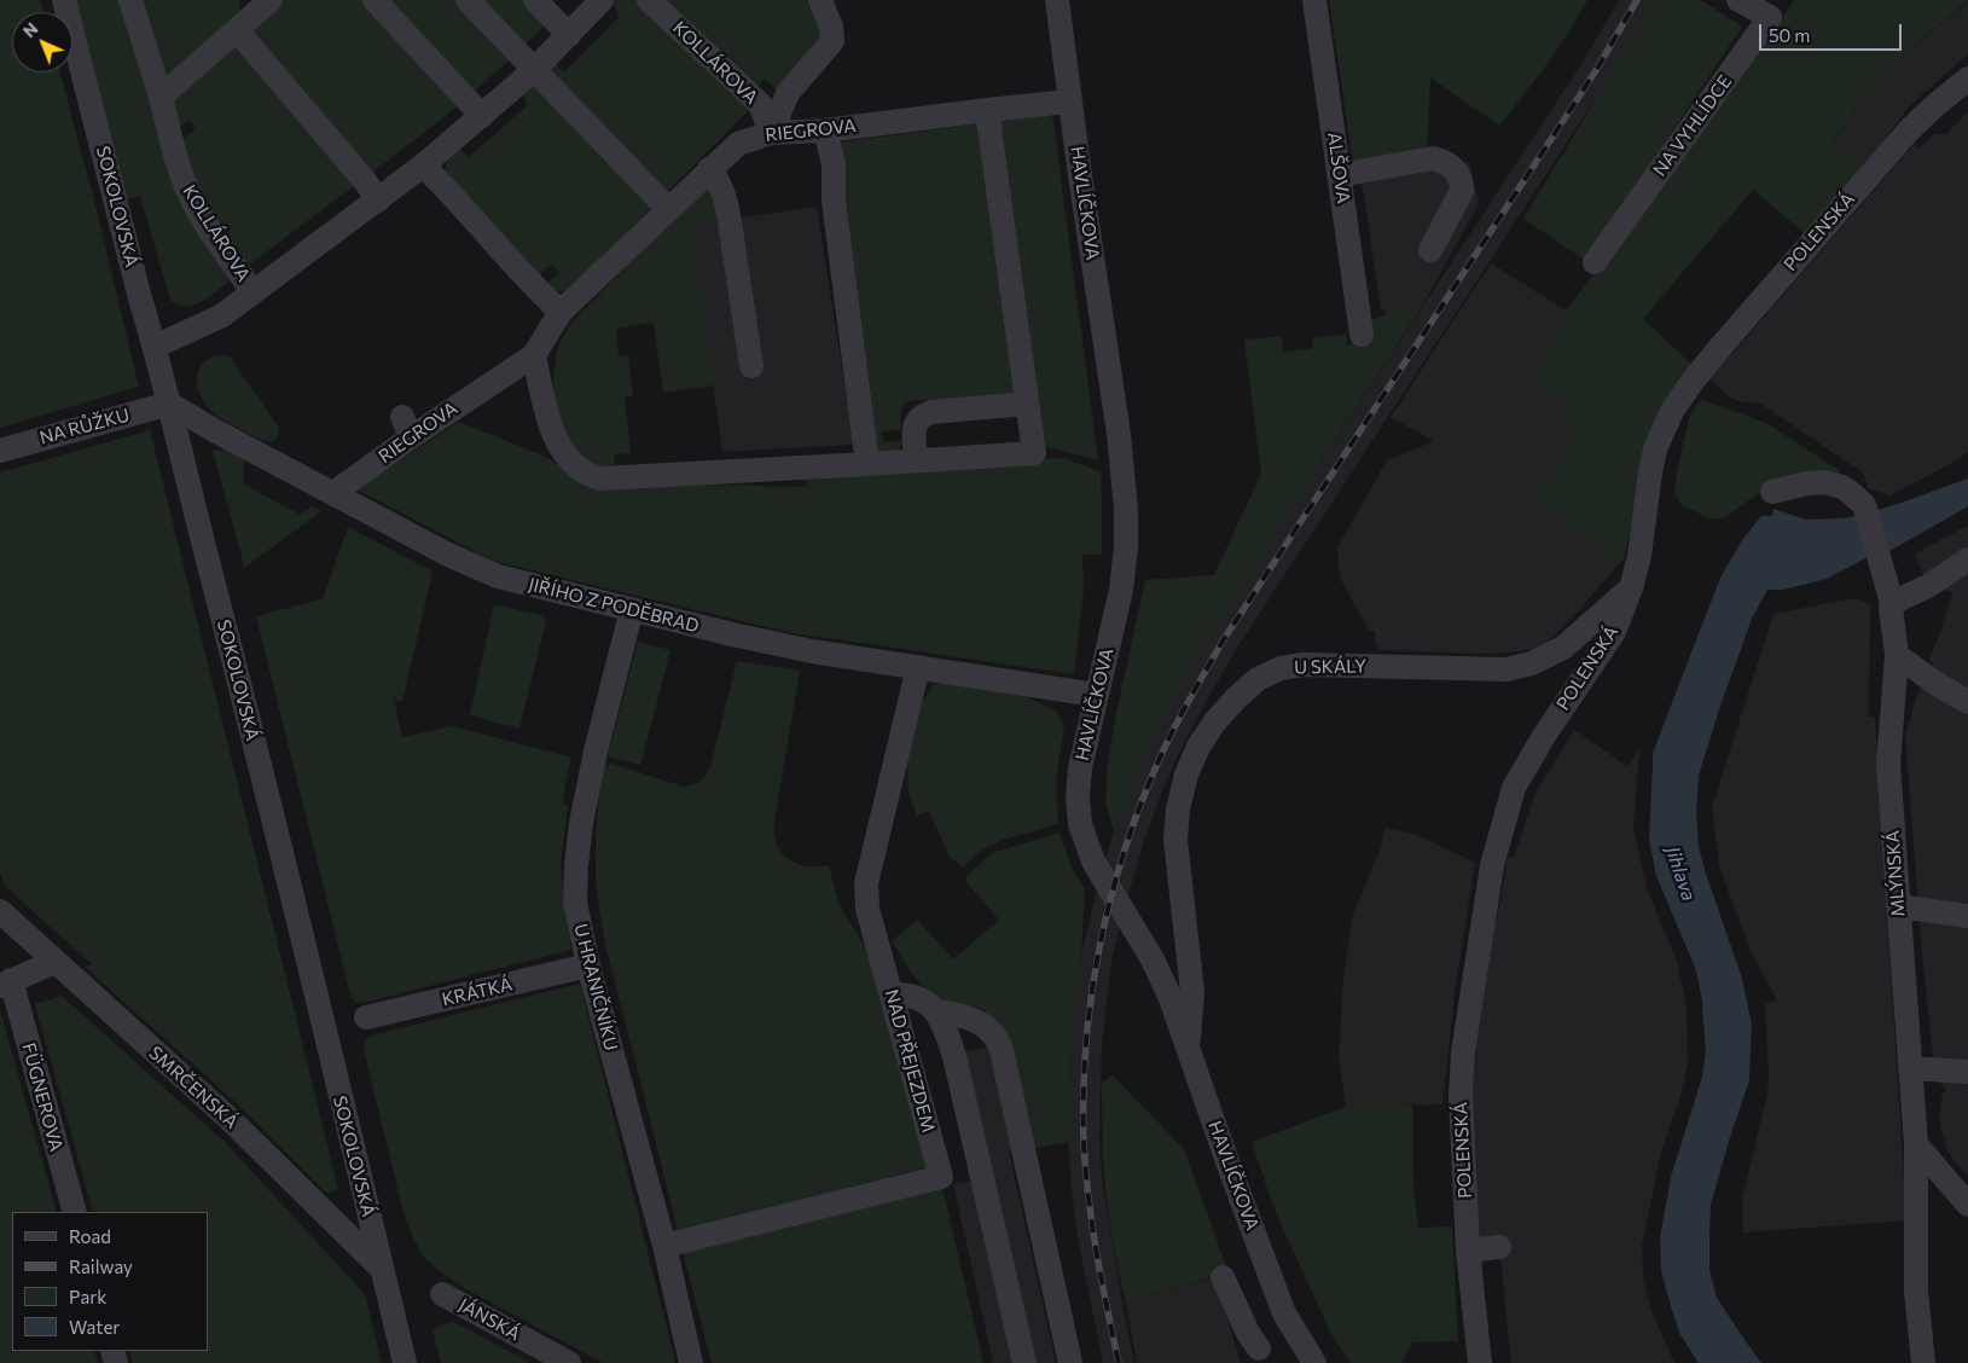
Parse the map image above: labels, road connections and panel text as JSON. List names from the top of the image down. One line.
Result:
{"streets":{"street":["KOLLÁROVA","NA VYHLÍDCE","RIEGROVA","ALŠOVA","HAVLÍČKOVA","SOKOLOVSKÁ","POLENSKÁ","NA RŮŽKU","JIŘÍHO Z PODĚBRAD","U SKÁLY","MLÝNSKÁ","U HRANIČNÍKU","KRÁTKÁ","NAD PŘEJEZDEM","SMRČENSKÁ","FÜGNEROVA","JÁNSKÁ"]},"crossings":[["KOLLÁROVA","RIEGROVA"],["KOLLÁROVA","SOKOLOVSKÁ"],["RIEGROVA","HAVLÍČKOVA"],["RIEGROVA","JIŘÍHO Z PODĚBRAD"],["HAVLÍČKOVA","JIŘÍHO Z PODĚBRAD"],["HAVLÍČKOVA","U SKÁLY"],["SOKOLOVSKÁ","NA RŮŽKU"],["SOKOLOVSKÁ","JIŘÍHO Z PODĚBRAD"],["SOKOLOVSKÁ","SMRČENSKÁ"],["POLENSKÁ","U SKÁLY"],["NA RŮŽKU","JIŘÍHO Z PODĚBRAD"],["JIŘÍHO Z PODĚBRAD","U HRANIČNÍKU"],["JIŘÍHO Z PODĚBRAD","NAD PŘEJEZDEM"],["U HRANIČNÍKU","KRÁTKÁ"]],"water":["Jihlava"],"legend":["Road","Railway","Park","Water"],"scale_bar":"50 m","north":"top left"}
